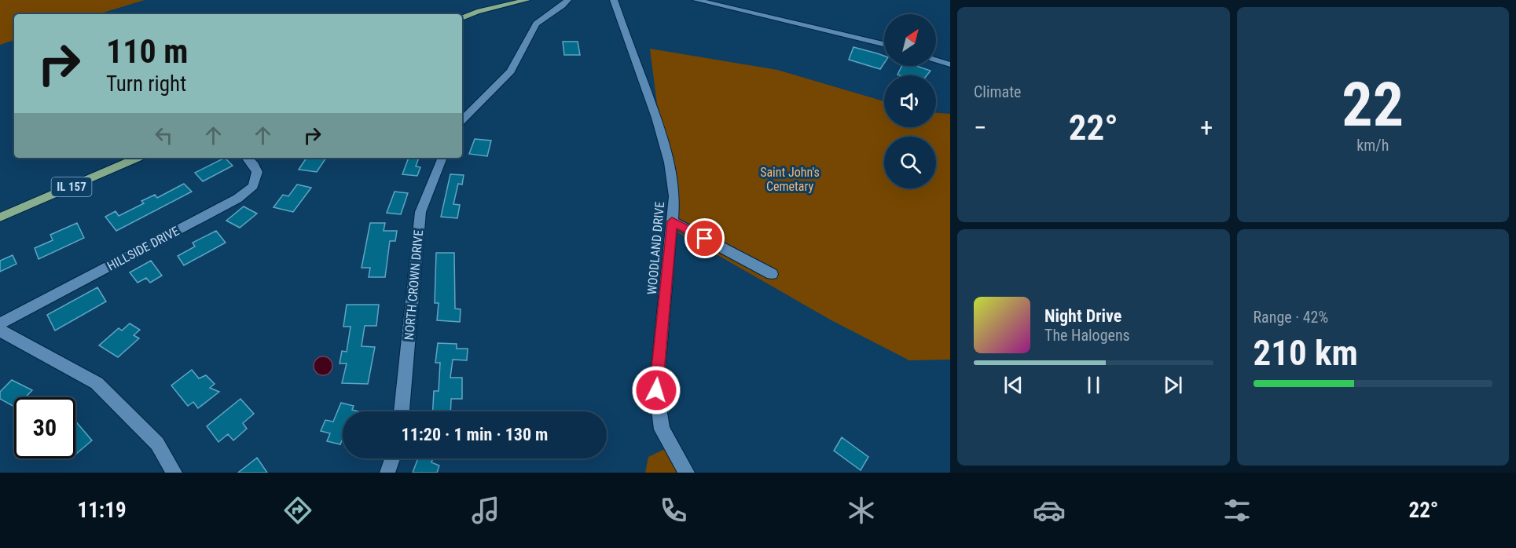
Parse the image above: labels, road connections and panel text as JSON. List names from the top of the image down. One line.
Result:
{"streets":{"main road":["IL 157"],"street":["HILLSIDE DRIVE","WOODLAND DRIVE","NORTH CROWN DRIVE"]},"parks":["Saint John's Cemetary"],"north":"top right","page":{"tile":["Climate",["22","km/h"],["Range · 42%","210 km"]],"turn":["110 m","Turn right"],"heat":["−","22°","+"],"song":["Night Drive","The Halogens"],"limit":"30","trip":"11:20 · 1 min · 130 m","tabs":["11:19","22°"]}}
